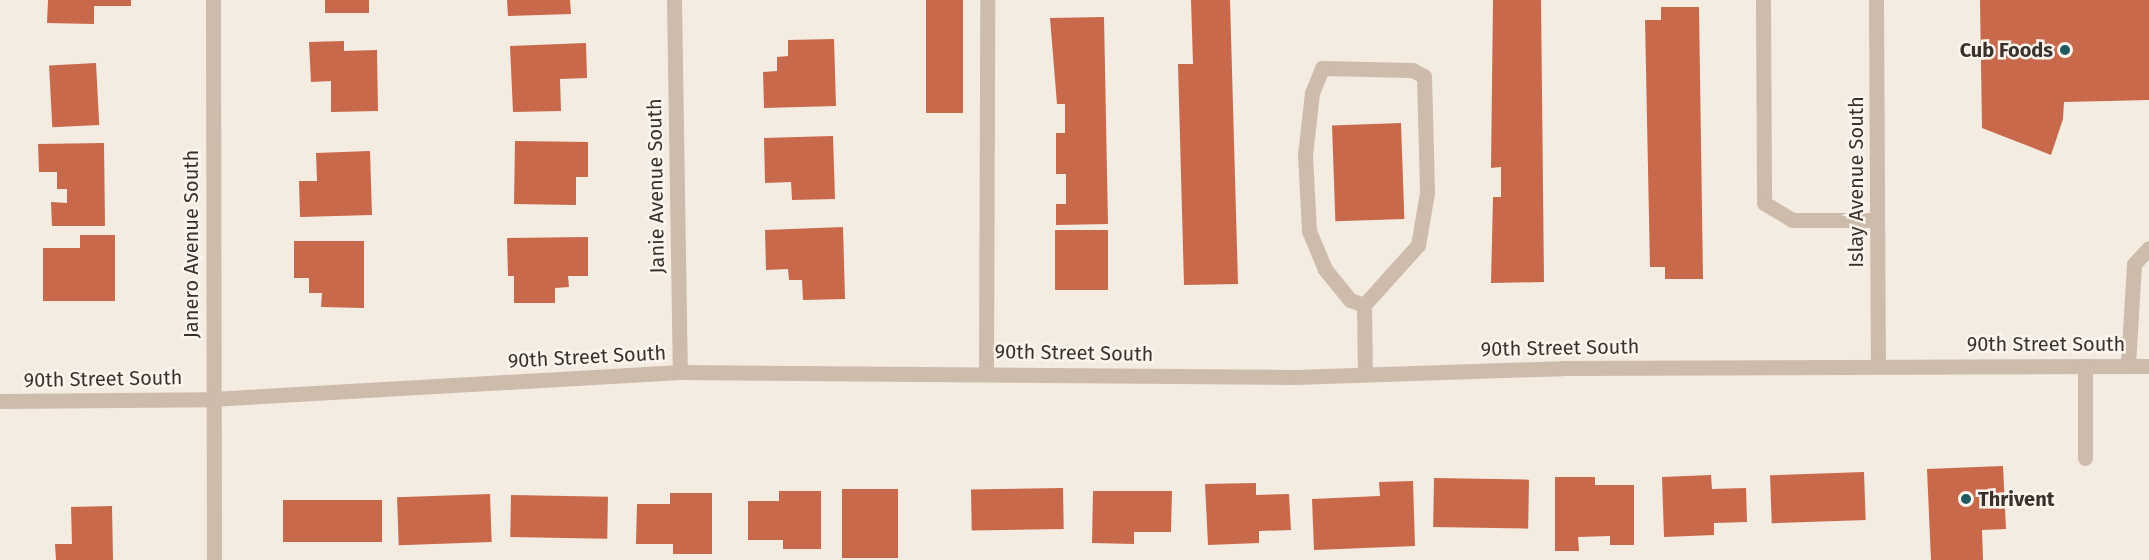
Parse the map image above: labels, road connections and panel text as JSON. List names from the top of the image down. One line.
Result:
{"streets":{"street":["Islay Avenue South","Janie Avenue South","Janero Avenue South","90th Street South"]},"crossings":[["Islay Avenue South","90th Street South"],["Janie Avenue South","90th Street South"],["Janero Avenue South","90th Street South"]],"places":["Cub Foods","Thrivent"]}
